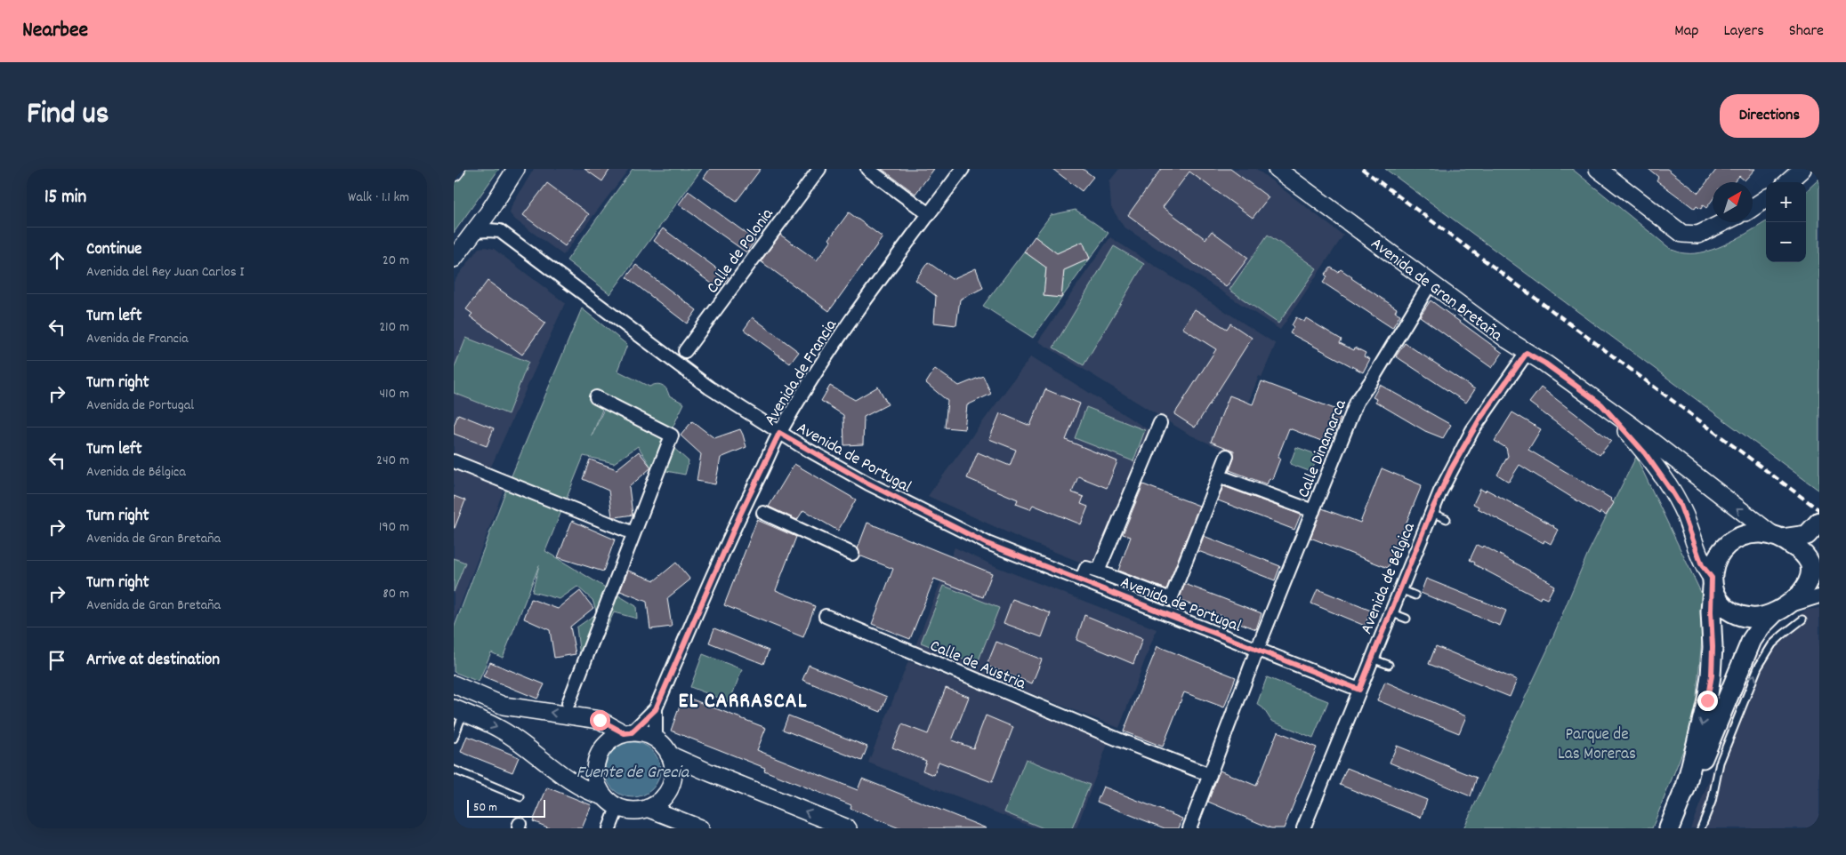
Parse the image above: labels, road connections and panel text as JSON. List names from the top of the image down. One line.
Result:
{"streets":{"street":["Calle de Polonia","Avenida de Gran Bretaña","Avenida de Francia","Calle Dinamarca","Avenida de Portugal","Avenida de Bélgica","Calle de Austria"]},"crossings":[["Avenida de Gran Bretaña","Calle Dinamarca"],["Avenida de Gran Bretaña","Avenida de Bélgica"],["Avenida de Francia","Avenida de Portugal"],["Calle Dinamarca","Avenida de Portugal"],["Avenida de Portugal","Avenida de Bélgica"]],"districts":["EL CARRASCAL"],"water":["Fuente de Grecia"],"parks":["Parque de Las Moreras"],"scale_bar":"50 m","north":"top right","page":{"header":"Nearbee","nav":["Map","Layers","Share"],"title":"Find us","buttons":"Directions","heading":["15 min","Walk · 1.1 km"],"map_buttons":["+","−"],"list":[["Continue","Avenida del Rey Juan Carlos I","20 m"],["Turn left","Avenida de Francia","210 m"],["Turn right","Avenida de Portugal","410 m"],["Turn left","Avenida de Bélgica","240 m"],["Turn right","Avenida de Gran Bretaña","190 m"],["Turn right","Avenida de Gran Bretaña","80 m"],"Arrive at destination"],"scale":"50 m"}}
